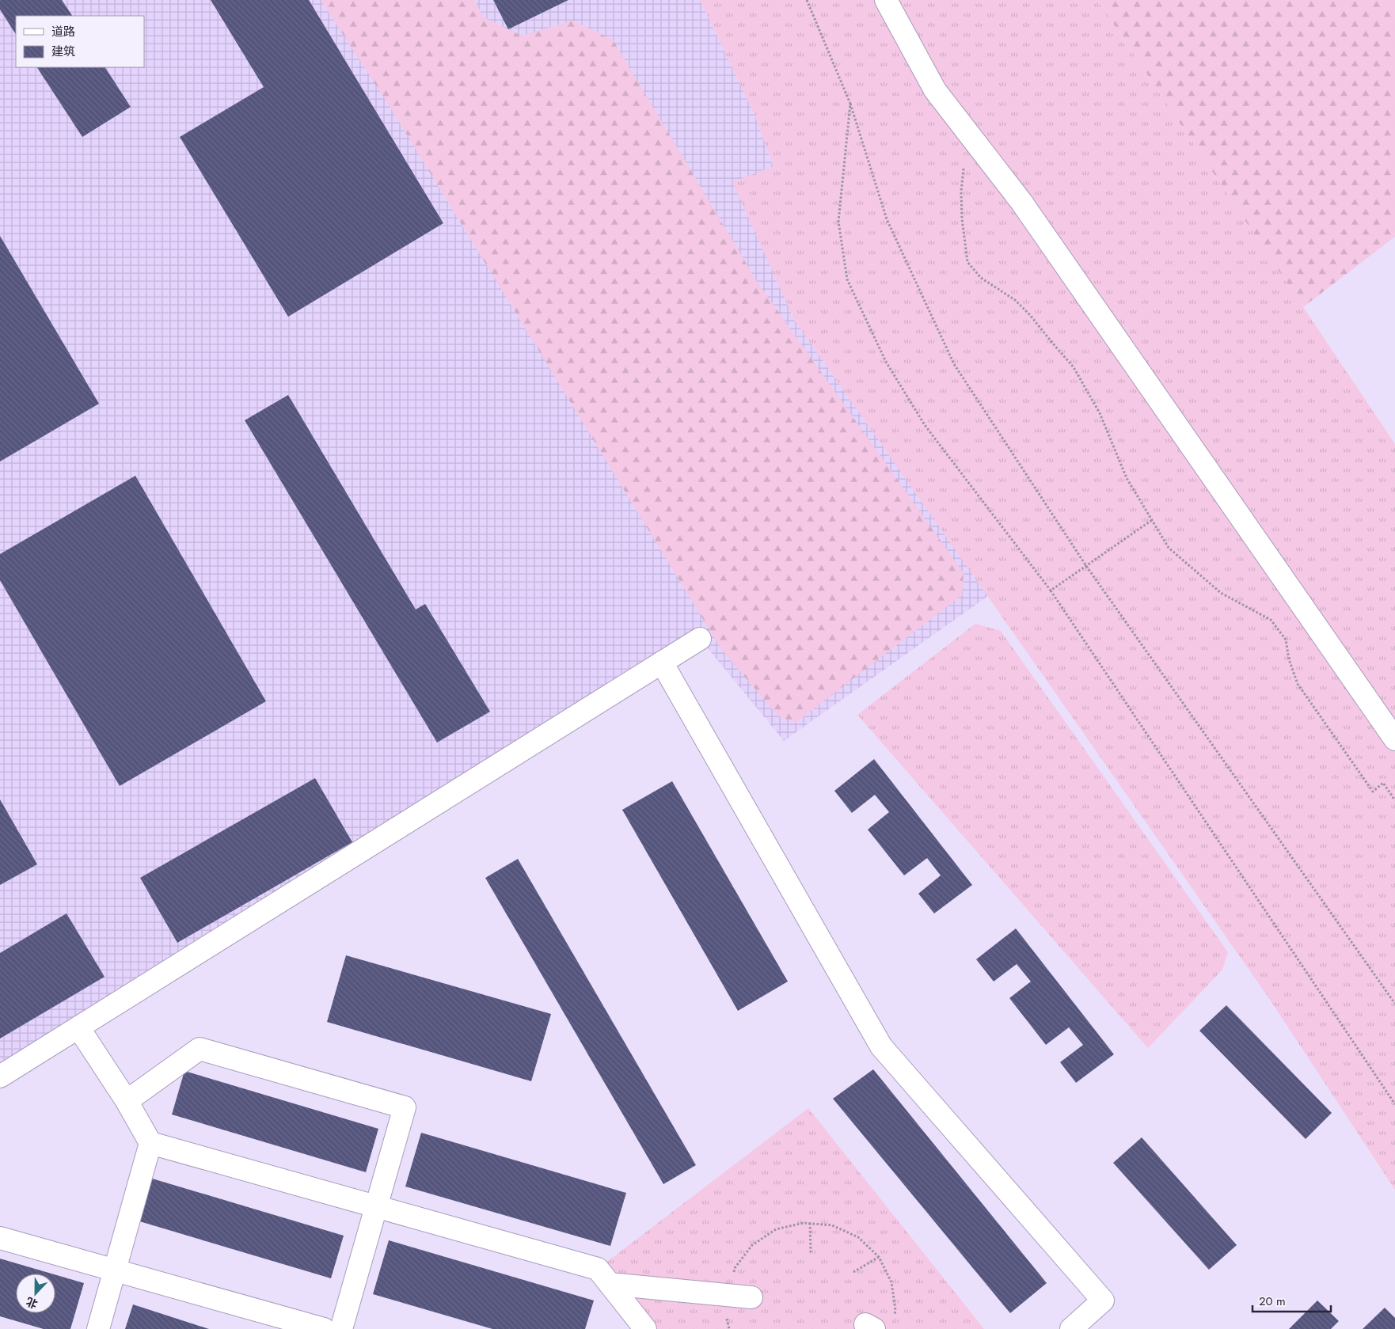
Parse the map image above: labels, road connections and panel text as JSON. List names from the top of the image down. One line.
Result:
{"legend":["道路","建筑"],"scale_bar":"20 m","north":"bottom"}
